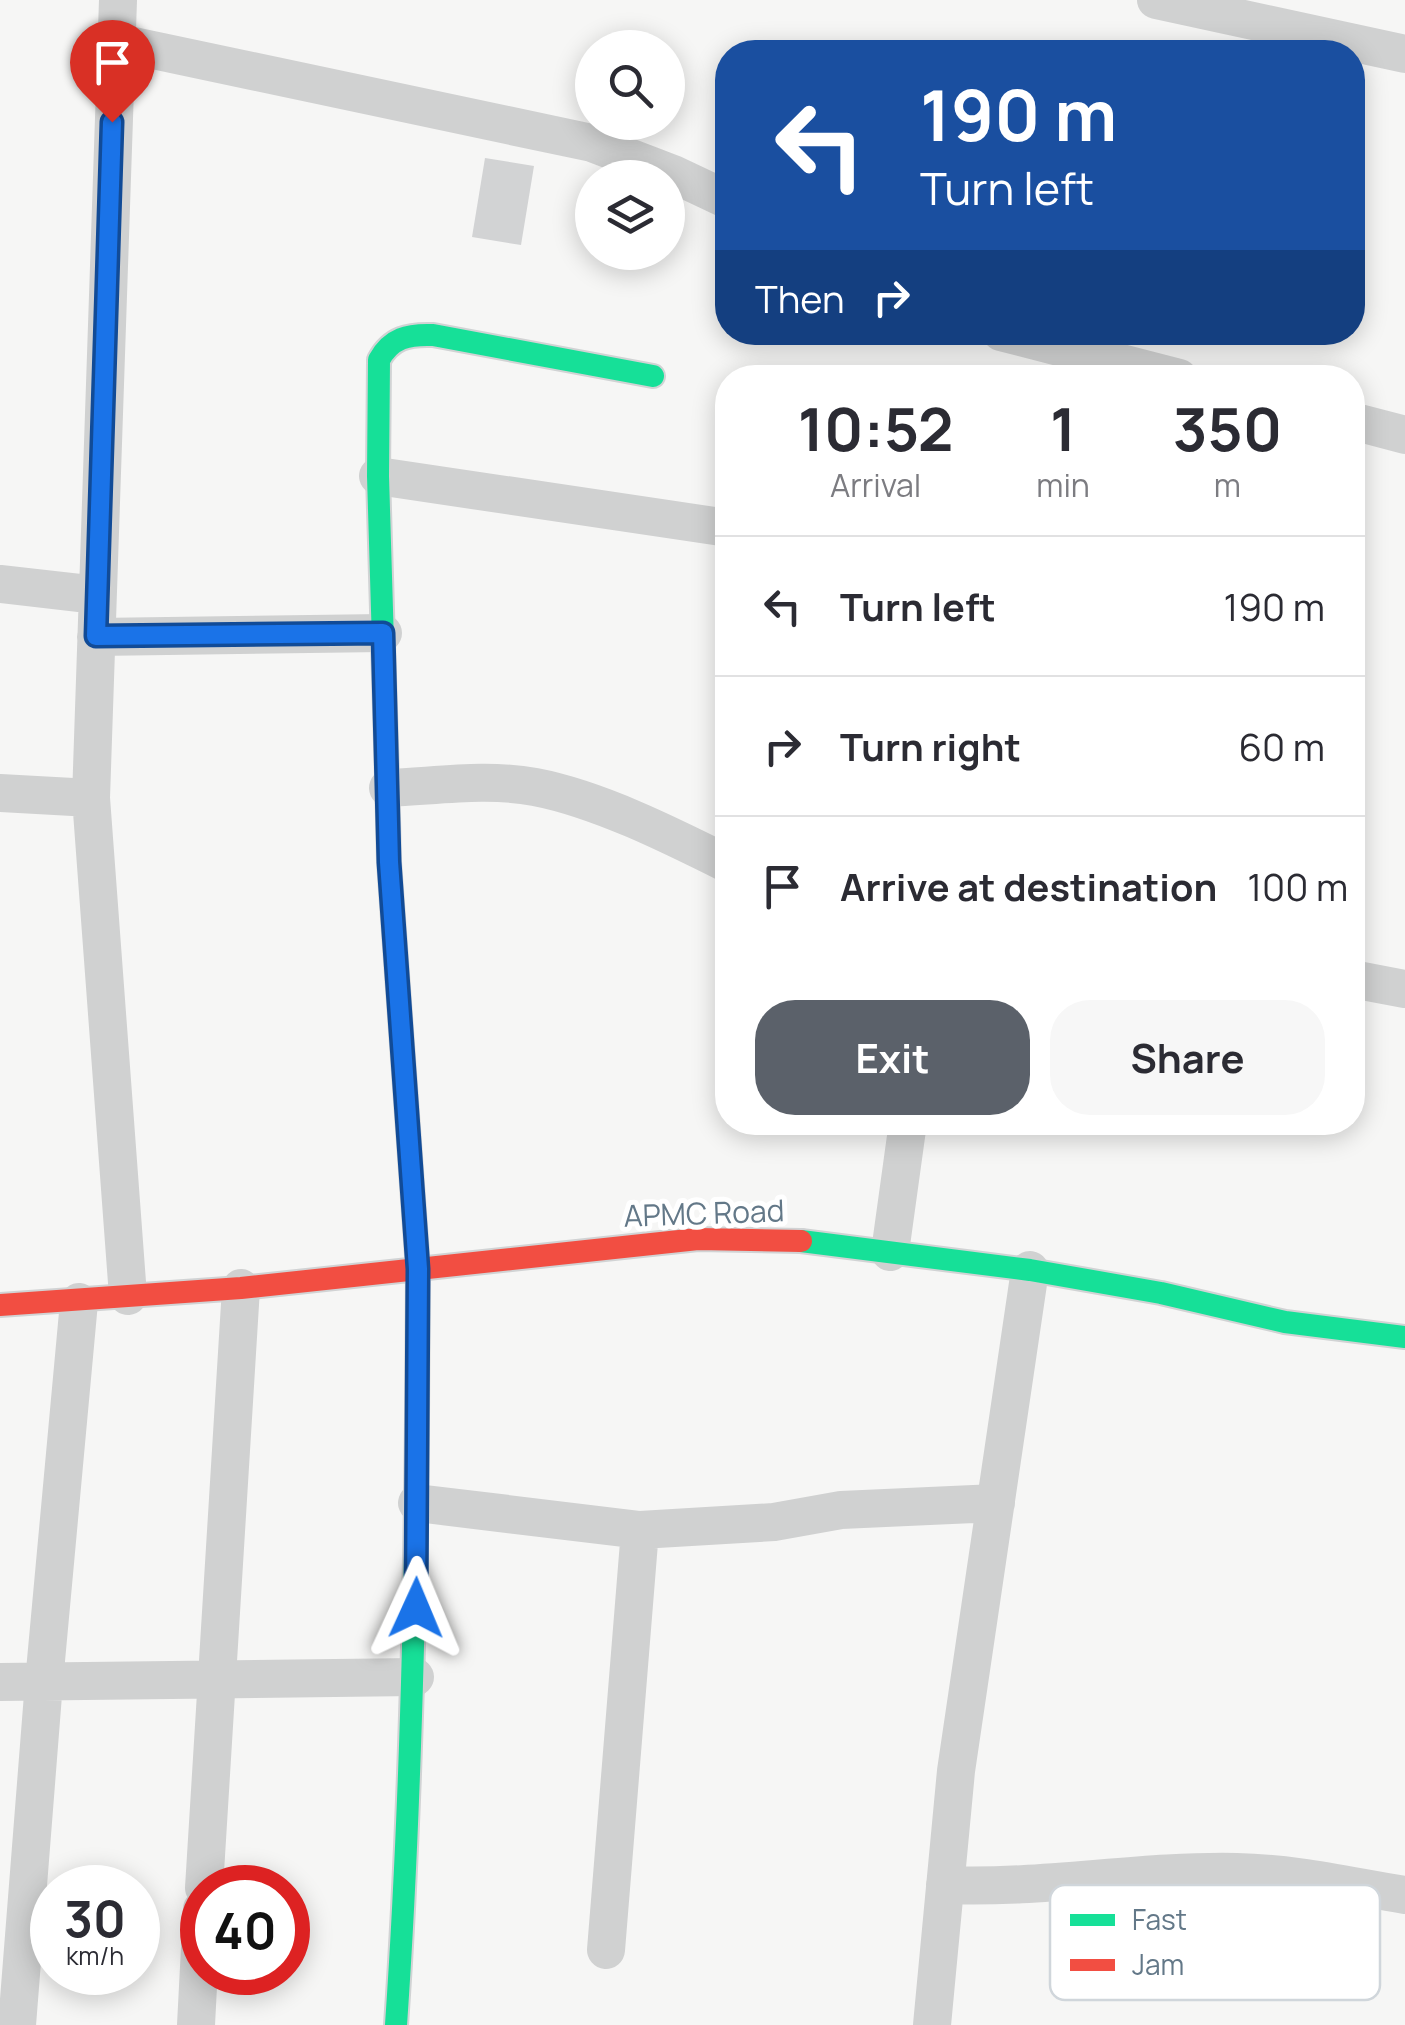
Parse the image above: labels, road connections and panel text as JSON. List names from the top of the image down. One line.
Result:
{"streets":{"street":["APMC Road"]},"legend":["Fast","Jam"],"page":{"turn":["190 m","Turn left"],"then":"Then","eta":["10:52","Arrival","1","min","350","m"],"list":[{"name":"Turn left","value":"190 m"},{"name":"Turn right","value":"60 m"},{"name":"Arrive at destination","value":"100 m"}],"buttons":["Exit","Share"],"speed":"30 km/h","limit":"40"}}
